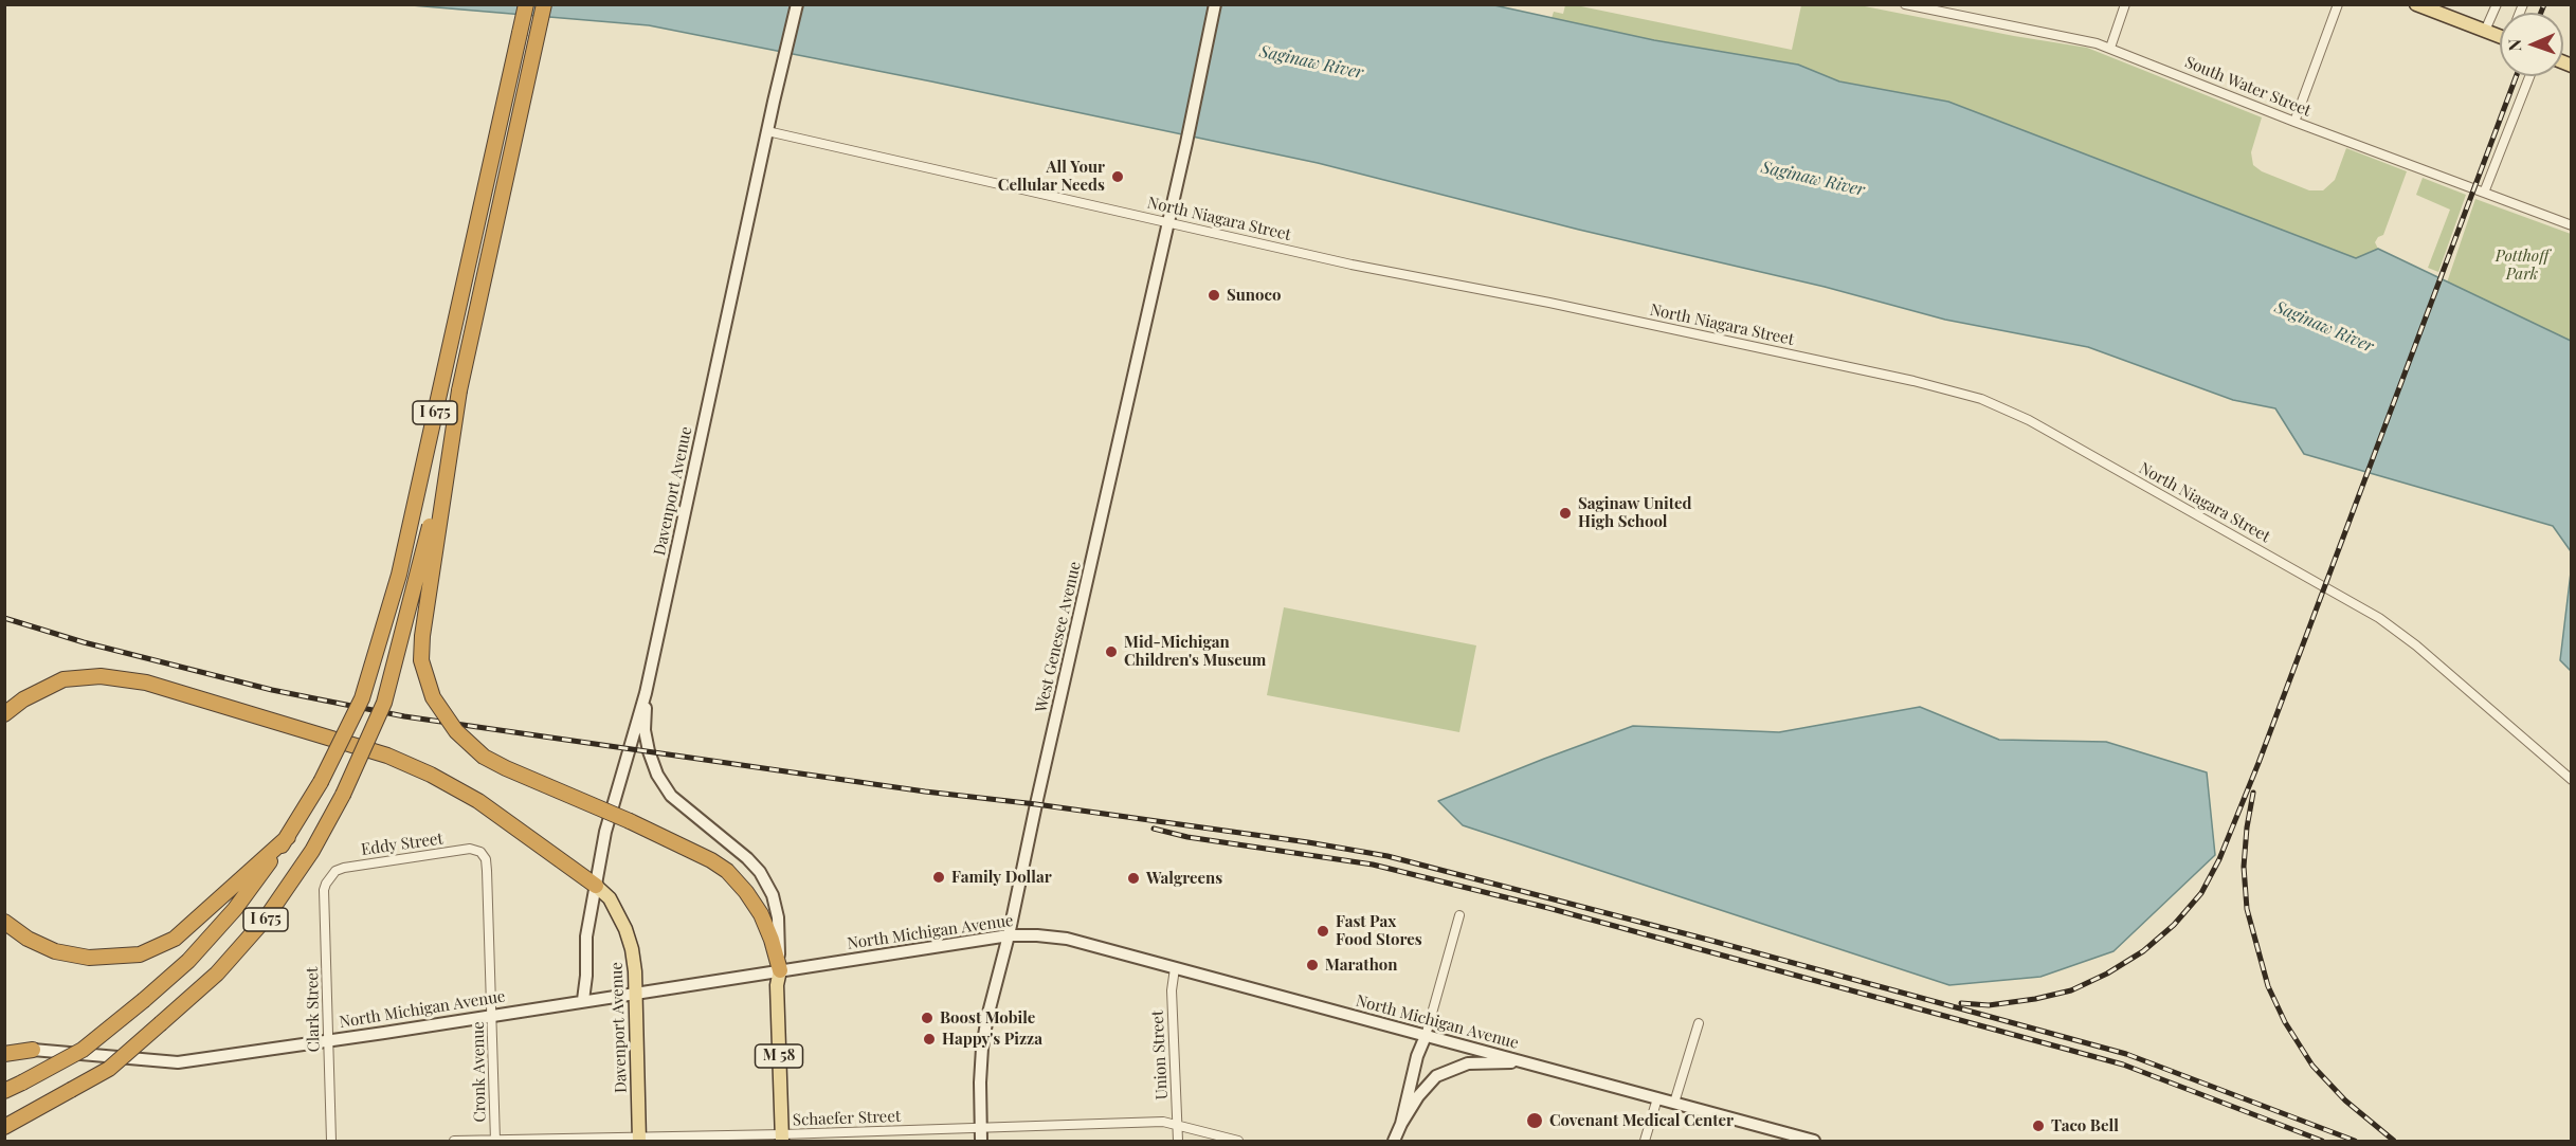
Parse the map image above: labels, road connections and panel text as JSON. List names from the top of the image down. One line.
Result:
{"streets":{"highway":["I 675"],"main road":["Davenport Avenue","West Genesee Avenue","North Michigan Avenue","M 58"],"street":["South Water Street","North Niagara Street","Eddy Street","Clark Street","Union Street","Cronk Avenue","Schaefer Street"]},"crossings":[["North Niagara Street","Davenport Avenue"],["North Niagara Street","West Genesee Avenue"],["Davenport Avenue","North Michigan Avenue"],["Davenport Avenue","Schaefer Street"],["West Genesee Avenue","North Michigan Avenue"],["West Genesee Avenue","Schaefer Street"],["Eddy Street","Clark Street"],["Eddy Street","Cronk Avenue"],["North Michigan Avenue","Clark Street"],["North Michigan Avenue","Union Street"],["North Michigan Avenue","M 58"],["North Michigan Avenue","Cronk Avenue"],["Union Street","Schaefer Street"],["M 58","Schaefer Street"],["Cronk Avenue","Schaefer Street"]],"water":["Saginaw River"],"parks":["Potthoff Park"],"places":["All Your Cellular Needs","Sunoco","Saginaw United High School","Mid-Michigan Children's Museum","Family Dollar","Walgreens","Fast Pax Food Stores","Marathon","Boost Mobile","Happy's Pizza","Covenant Medical Center","Taco Bell"],"north":"left"}
